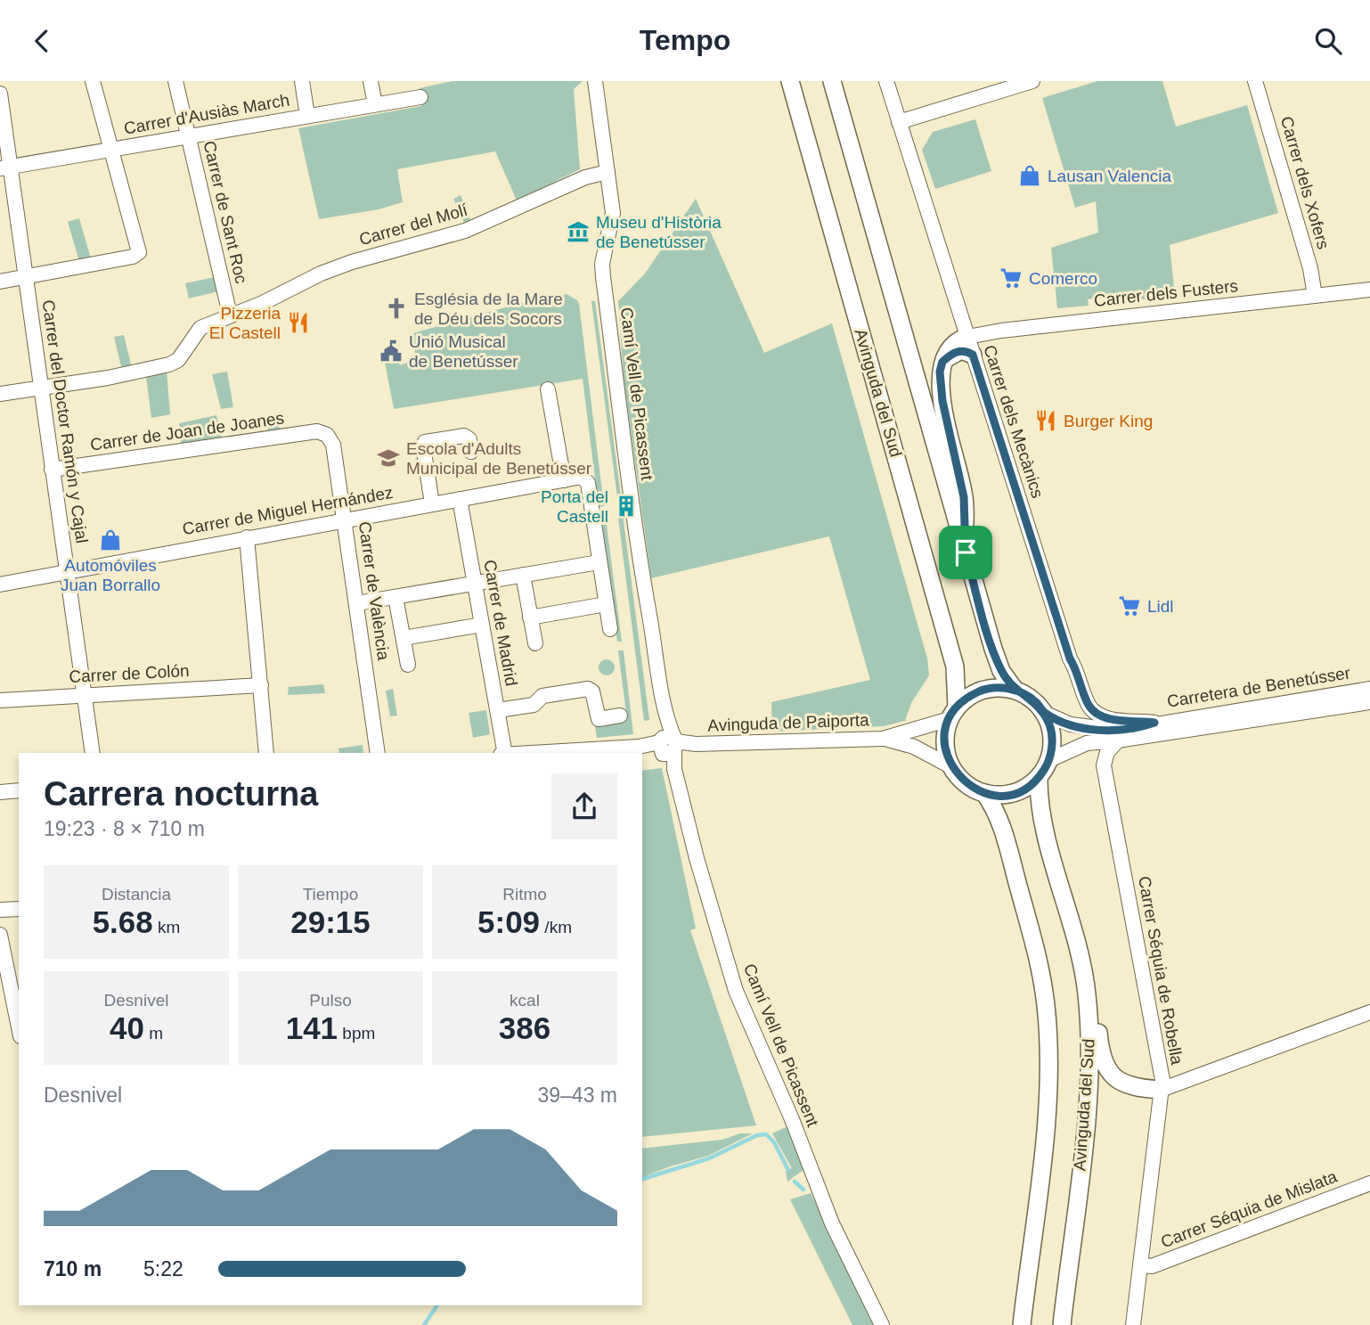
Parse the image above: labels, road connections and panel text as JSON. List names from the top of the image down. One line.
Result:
{"streets":{"main road":["Avinguda del Sud"],"street":["Carrer d'Ausiàs March","Carrer dels Xofers","Carrer de Sant Roc","Carrer del Molí","Carrer dels Fusters","Camí Vell de Picassent","Carrer del Doctor Ramón y Cajal","Carrer dels Mecànics","Carrer de Joan de Joanes","Carrer de Miguel Hernández","Carrer de València","Carrer de Madrid","Carrer de Colón","Carretera de Benetússer","Avinguda de Paiporta","Carrer Séquia de Robella","Carrer Séquia de Mislata"]},"crossings":[["Carrer d'Ausiàs March","Carrer de Sant Roc"],["Carrer d'Ausiàs March","Carrer del Doctor Ramón y Cajal"],["Carrer dels Xofers","Carrer dels Fusters"],["Carrer de Sant Roc","Carrer del Molí"],["Carrer del Molí","Camí Vell de Picassent"],["Carrer del Molí","Carrer del Doctor Ramón y Cajal"],["Carrer dels Fusters","Carrer dels Mecànics"],["Avinguda del Sud","Carretera de Benetússer"],["Camí Vell de Picassent","Avinguda de Paiporta"],["Carrer del Doctor Ramón y Cajal","Carrer de Joan de Joanes"],["Carrer del Doctor Ramón y Cajal","Carrer de Miguel Hernández"],["Carrer del Doctor Ramón y Cajal","Carrer de Colón"],["Carrer dels Mecànics","Carretera de Benetússer"],["Carrer de Joan de Joanes","Carrer de València"],["Carrer de Miguel Hernández","Carrer de València"],["Carrer de Miguel Hernández","Carrer de Madrid"],["Carretera de Benetússer","Carrer Séquia de Robella"],["Carrer Séquia de Robella","Carrer Séquia de Mislata"]],"places":{"shop":["Lausan Valencia","Automóviles Juan Borrallo"],"museum":["Museu d'Història de Benetússer"],"supermarket":["Comerco","Lidl"],"church":["Església de la Mare de Déu dels Socors"],"restaurant":["Pizzeria El Castell","Burger King"],"public building":["Unió Musical de Benetússer"],"school or university":["Escola d'Adults Municipal de Benetússer"],"building":["Porta del Castell"]},"page":{"header":"Tempo","heading":["Carrera nocturna","19:23 · 8 × 710 m"],"stats":[["Distancia","5.68 km"],["Tiempo","29:15"],["Ritmo","5:09 /km"],["Desnivel","40 m"],["Pulso","141 bpm"],["kcal","386"]],"chart":["Desnivel","39–43 m"],"list":[{"name":"710 m","note":"5:22"}]}}
